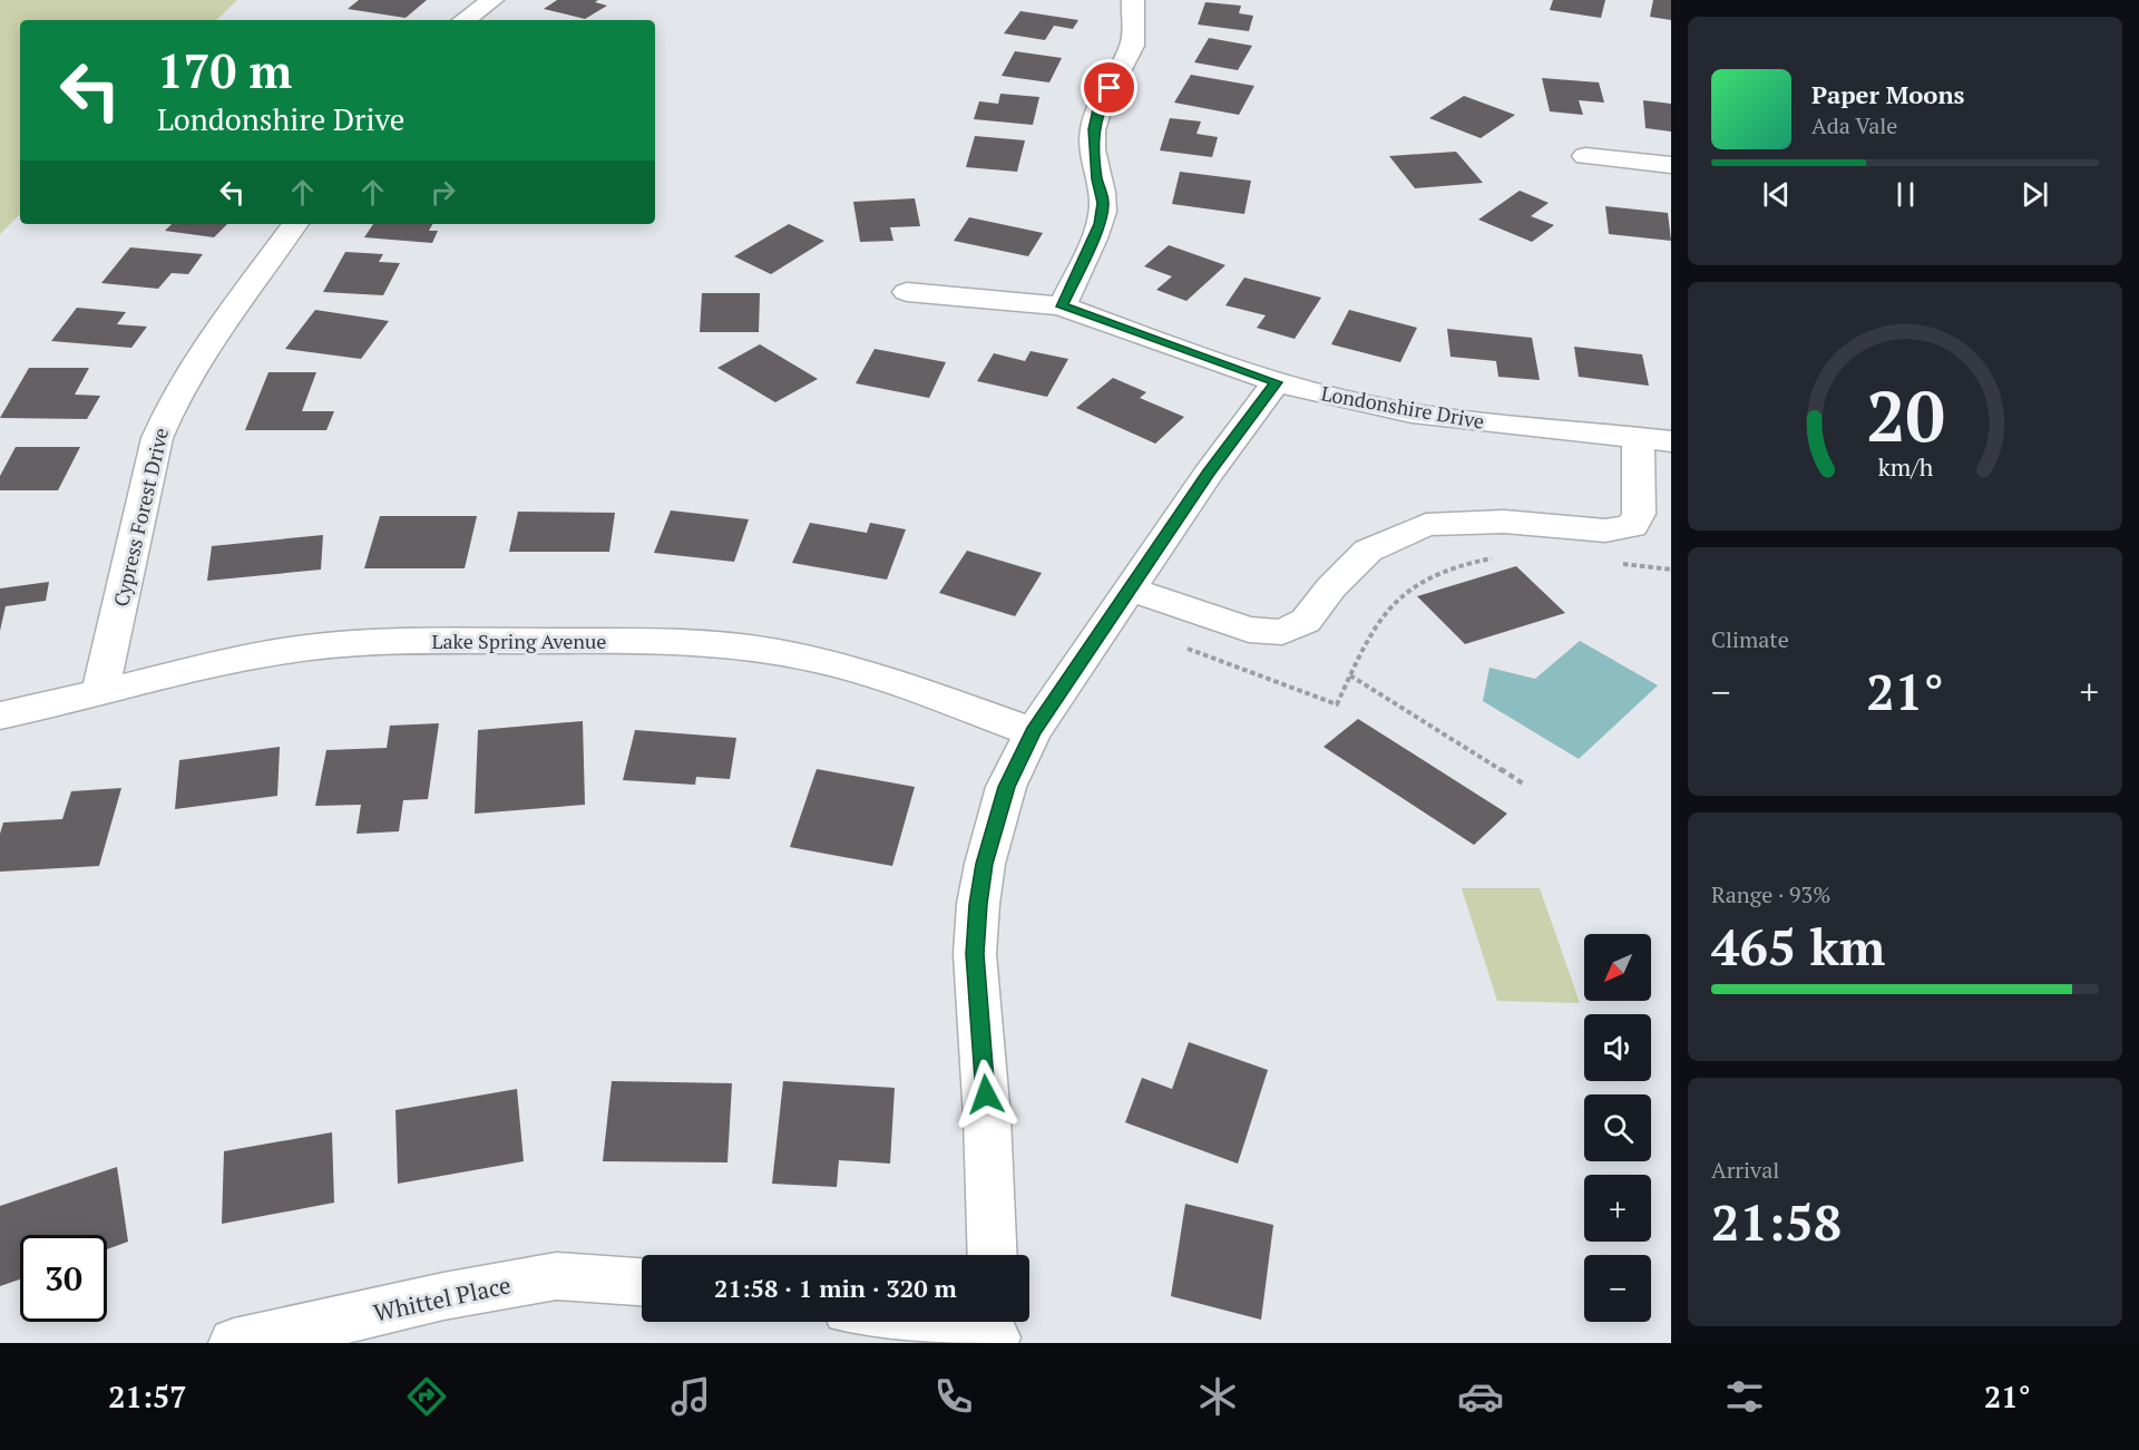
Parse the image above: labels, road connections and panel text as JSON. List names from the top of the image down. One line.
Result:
{"streets":{"street":["Londonshire Drive","Cypress Forest Drive","Lake Spring Avenue","Whittel Place"]},"crossings":[["Cypress Forest Drive","Lake Spring Avenue"]],"north":"bottom left","page":{"turn":["170 m","Londonshire Drive"],"song":["Paper Moons","Ada Vale"],"tile":["Climate",["Range · 93%","465 km"],["Arrival","21:58"]],"heat":["−","21°","+"],"map_buttons":["+","−"],"limit":"30","trip":"21:58 · 1 min · 320 m","tabs":["21:57","21°"],"gauge":["20","km/h"]}}
